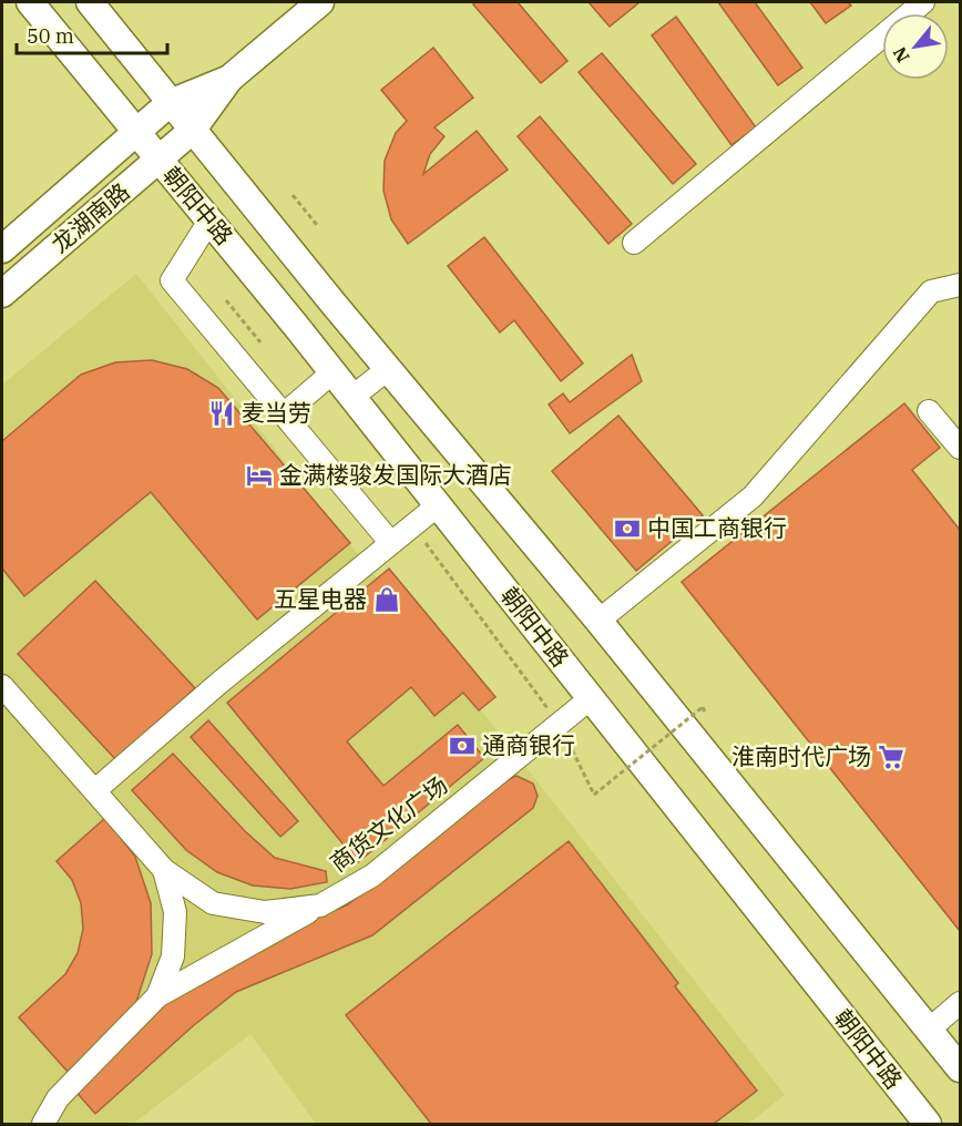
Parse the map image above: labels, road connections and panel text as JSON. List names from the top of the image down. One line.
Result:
{"streets":{"main road":["朝阳中路","龙湖南路"],"street":["商货文化广场"]},"crossings":[["朝阳中路","龙湖南路"],["朝阳中路","商货文化广场"]],"places":{"restaurant":["麦当劳"],"hotel":["金满楼骏发国际大酒店"],"bank":["中国工商银行","通商银行"],"shop":["五星电器"],"supermarket":["淮南时代广场"]},"scale_bar":"50 m","north":"bottom left"}
